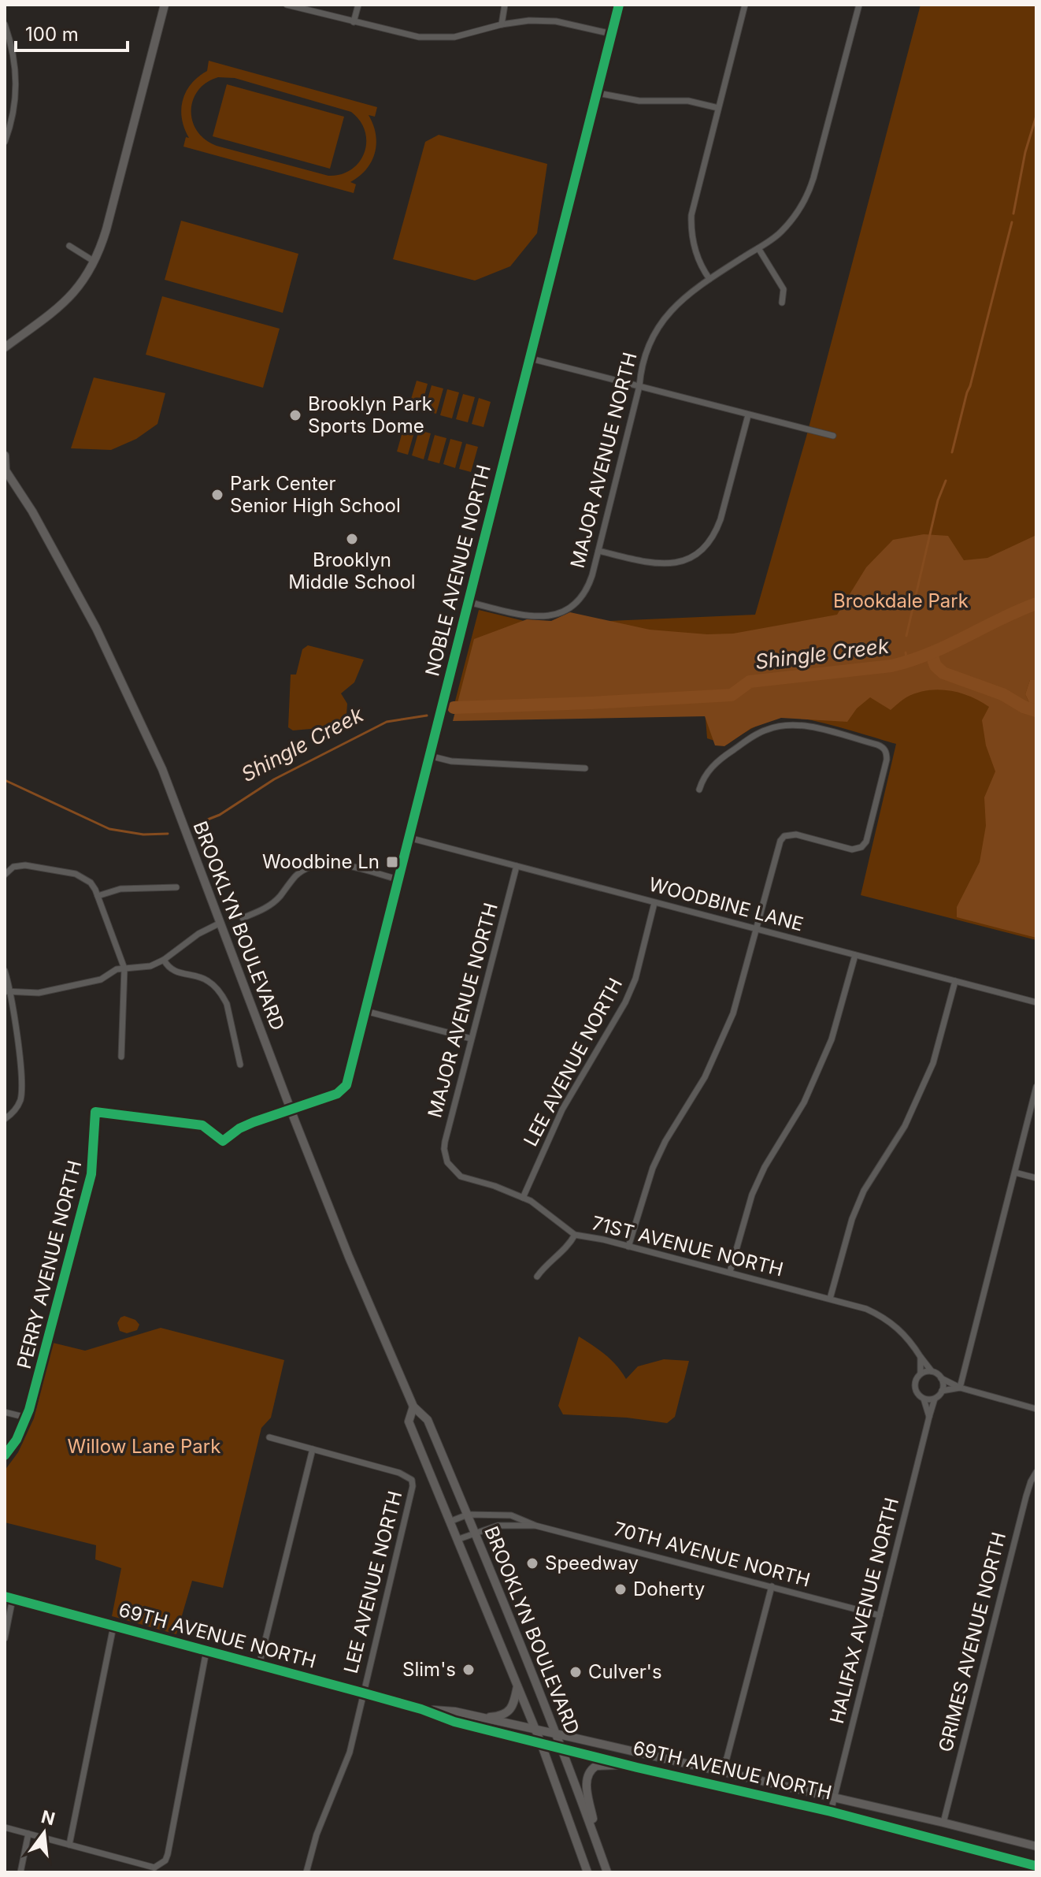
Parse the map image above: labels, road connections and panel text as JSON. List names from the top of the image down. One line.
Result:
{"streets":{"street":["MAJOR AVENUE NORTH","NOBLE AVENUE NORTH","WOODBINE LANE","BROOKLYN BOULEVARD","LEE AVENUE NORTH","71ST AVENUE NORTH","PERRY AVENUE NORTH","70TH AVENUE NORTH","HALIFAX AVENUE NORTH","69TH AVENUE NORTH","GRIMES AVENUE NORTH"]},"crossings":[["MAJOR AVENUE NORTH","NOBLE AVENUE NORTH"],["MAJOR AVENUE NORTH","WOODBINE LANE"],["MAJOR AVENUE NORTH","71ST AVENUE NORTH"],["NOBLE AVENUE NORTH","WOODBINE LANE"],["NOBLE AVENUE NORTH","BROOKLYN BOULEVARD"],["NOBLE AVENUE NORTH","PERRY AVENUE NORTH"],["WOODBINE LANE","LEE AVENUE NORTH"],["BROOKLYN BOULEVARD","PERRY AVENUE NORTH"],["BROOKLYN BOULEVARD","70TH AVENUE NORTH"],["BROOKLYN BOULEVARD","69TH AVENUE NORTH"],["LEE AVENUE NORTH","71ST AVENUE NORTH"],["LEE AVENUE NORTH","69TH AVENUE NORTH"],["71ST AVENUE NORTH","HALIFAX AVENUE NORTH"],["70TH AVENUE NORTH","HALIFAX AVENUE NORTH"],["HALIFAX AVENUE NORTH","69TH AVENUE NORTH"],["69TH AVENUE NORTH","GRIMES AVENUE NORTH"]],"water":["Shingle Creek"],"parks":["Brookdale Park","Willow Lane Park"],"places":{"other":["Brooklyn Park Sports Dome","Park Center Senior High School","Brooklyn Middle School","Speedway","Doherty","Slim's","Culver's"],"transit":["Woodbine Ln"]},"scale_bar":"100 m","north":"top"}
